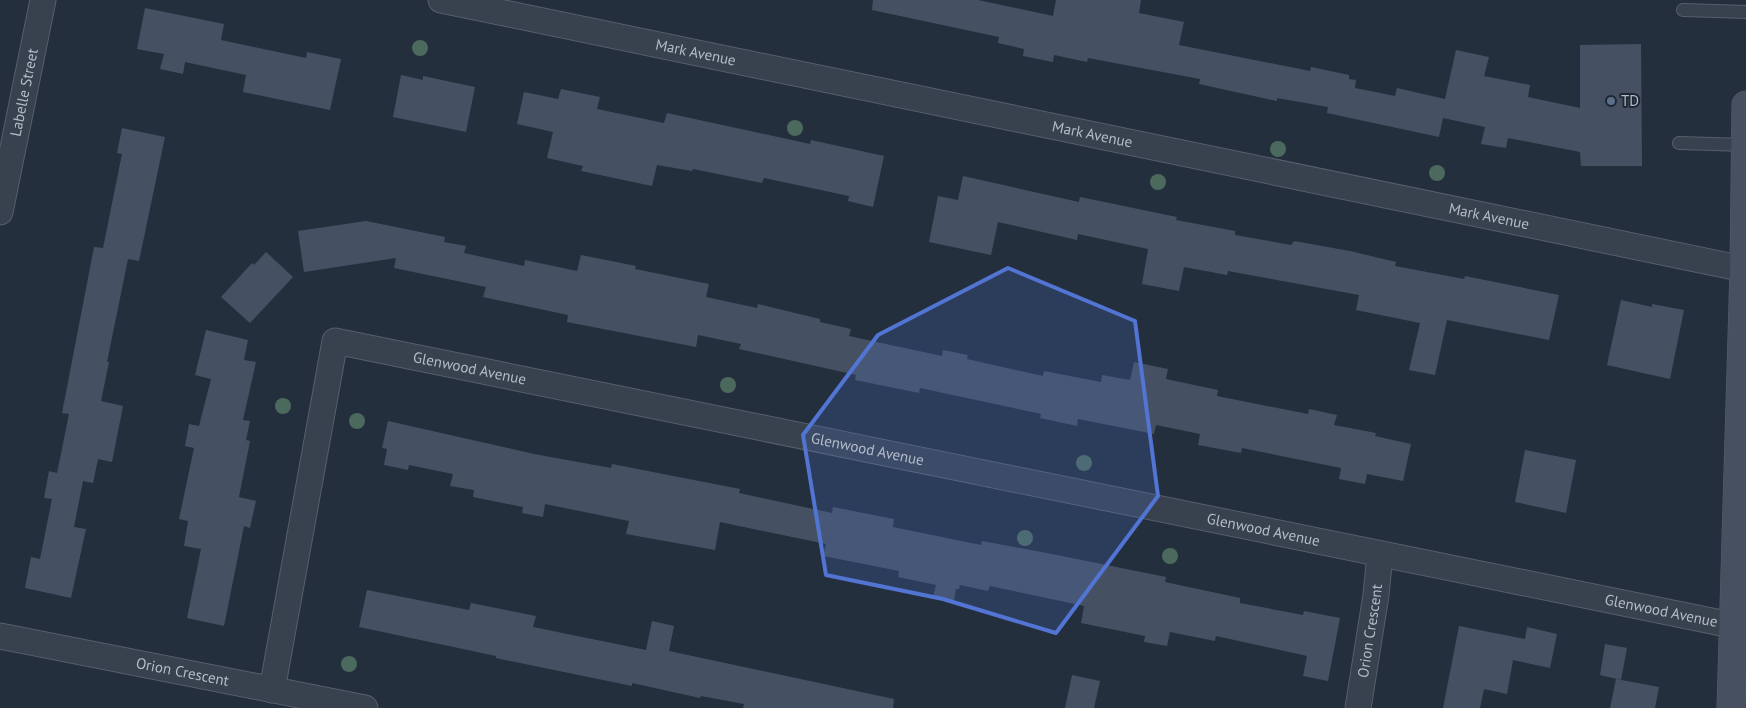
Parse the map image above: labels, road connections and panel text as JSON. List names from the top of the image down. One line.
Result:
{"streets":{"street":["Mark Avenue","Labelle Street","Glenwood Avenue","Orion Crescent"]},"crossings":[["Glenwood Avenue","Orion Crescent"]],"places":["TD"]}
